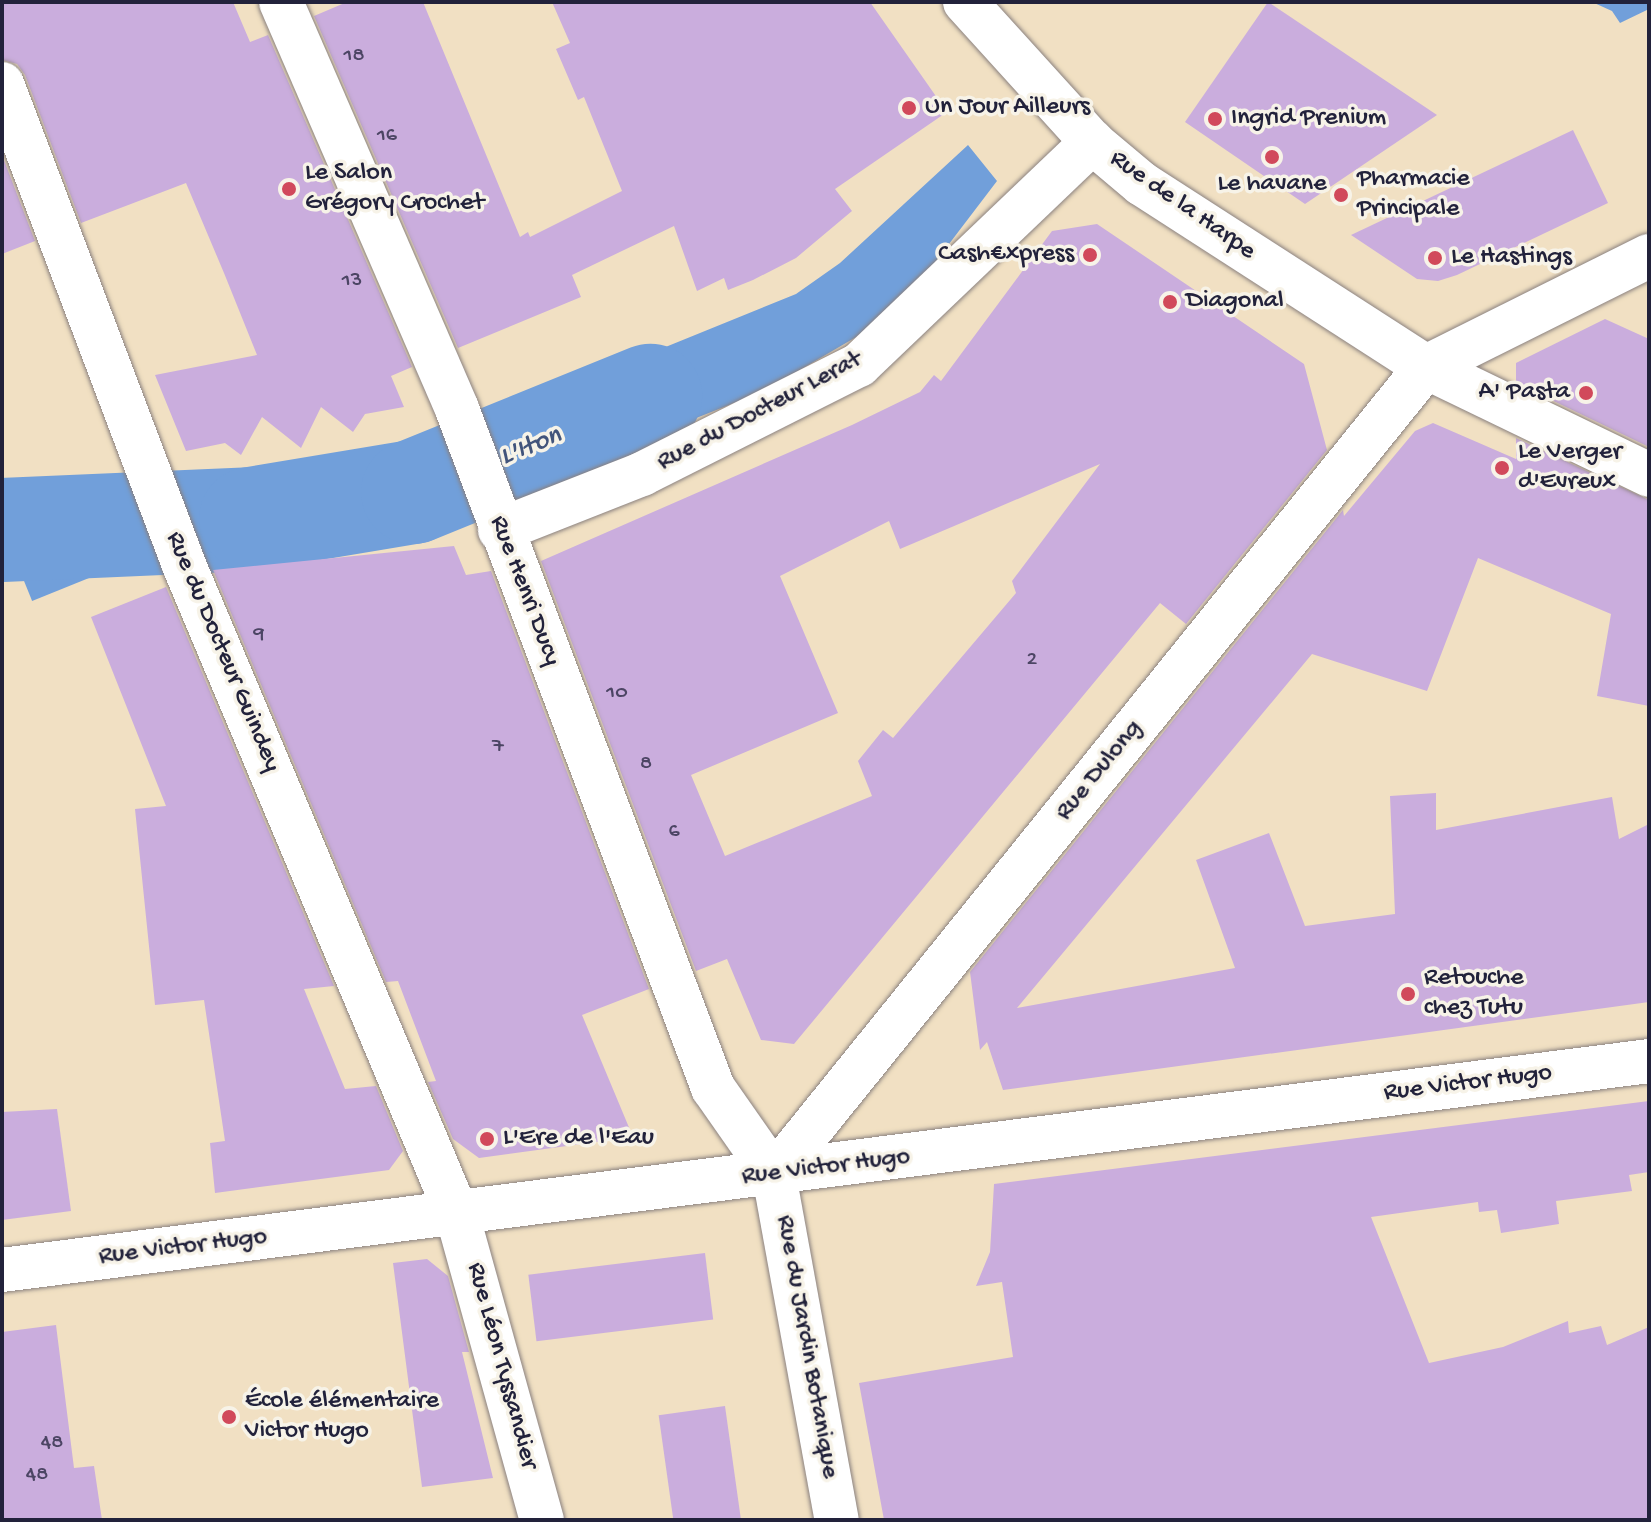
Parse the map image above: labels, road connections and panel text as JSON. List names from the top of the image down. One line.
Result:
{"streets":{"street":["Rue de la Harpe","Rue du Docteur Lerat","Rue Henri Ducy","Rue du Docteur Guindey","Rue Dulong","Rue Victor Hugo","Rue du Jardin Botanique","Rue Léon Tyssandier"]},"crossings":[["Rue de la Harpe","Rue du Docteur Lerat"],["Rue de la Harpe","Rue Dulong"],["Rue du Docteur Lerat","Rue Henri Ducy"],["Rue Henri Ducy","Rue Dulong"],["Rue Henri Ducy","Rue Victor Hugo"],["Rue Henri Ducy","Rue du Jardin Botanique"],["Rue du Docteur Guindey","Rue Victor Hugo"],["Rue du Docteur Guindey","Rue Léon Tyssandier"],["Rue Dulong","Rue Victor Hugo"],["Rue Dulong","Rue du Jardin Botanique"],["Rue Victor Hugo","Rue du Jardin Botanique"],["Rue Victor Hugo","Rue Léon Tyssandier"]],"water":["L'Iton"],"places":["Un Jour Ailleurs","Ingrid Prenium","Le havane","Le Salon Grégory Crochet","Pharmacie Principale","Cash€xpress","Le Hastings","Diagonal","A' Pasta","Le Verger d'Evreux","Retouche chez Tutu","L'Ere de l'Eau","École élémentaire Victor Hugo"],"house_numbers":["18","16","13","9","2","10","7","8","6","48","48"]}
